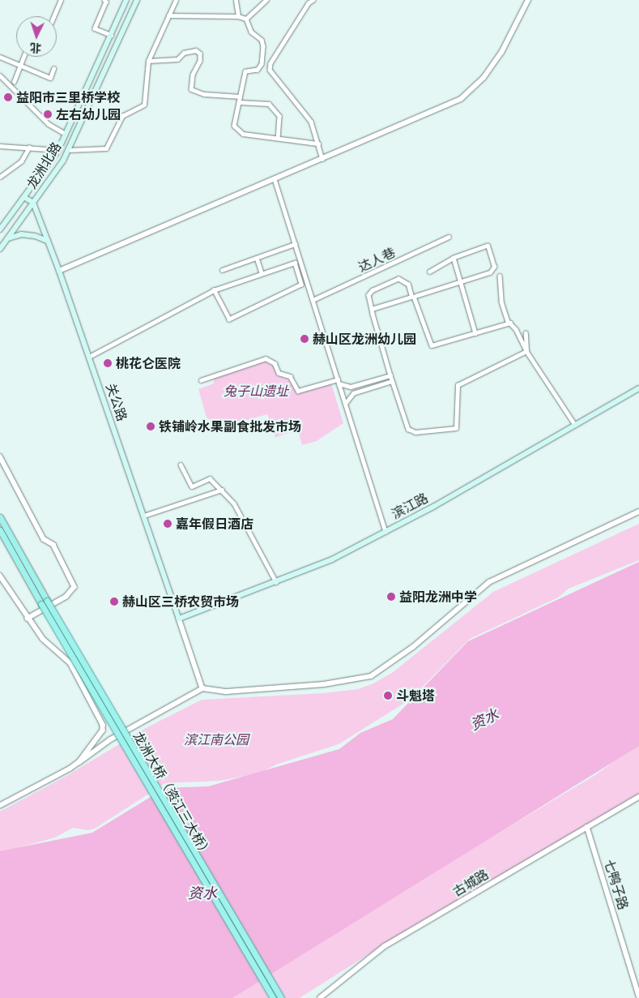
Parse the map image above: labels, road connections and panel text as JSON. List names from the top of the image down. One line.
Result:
{"streets":{"main road":["龙洲北路","关公路","滨江路","龙洲大桥（资江三大桥）"],"street":["达人巷","古城路","七鸭子路"]},"crossings":[["龙洲北路","关公路"],["关公路","滨江路"],["古城路","七鸭子路"]],"water":["资水"],"parks":["兔子山遗址","滨江南公园"],"places":["益阳市三里桥学校","左右幼儿园","赫山区龙洲幼儿园","桃花仑医院","铁铺岭水果副食批发市场","嘉年假日酒店","益阳龙洲中学","赫山区三桥农贸市场","斗魁塔"],"north":"bottom"}
